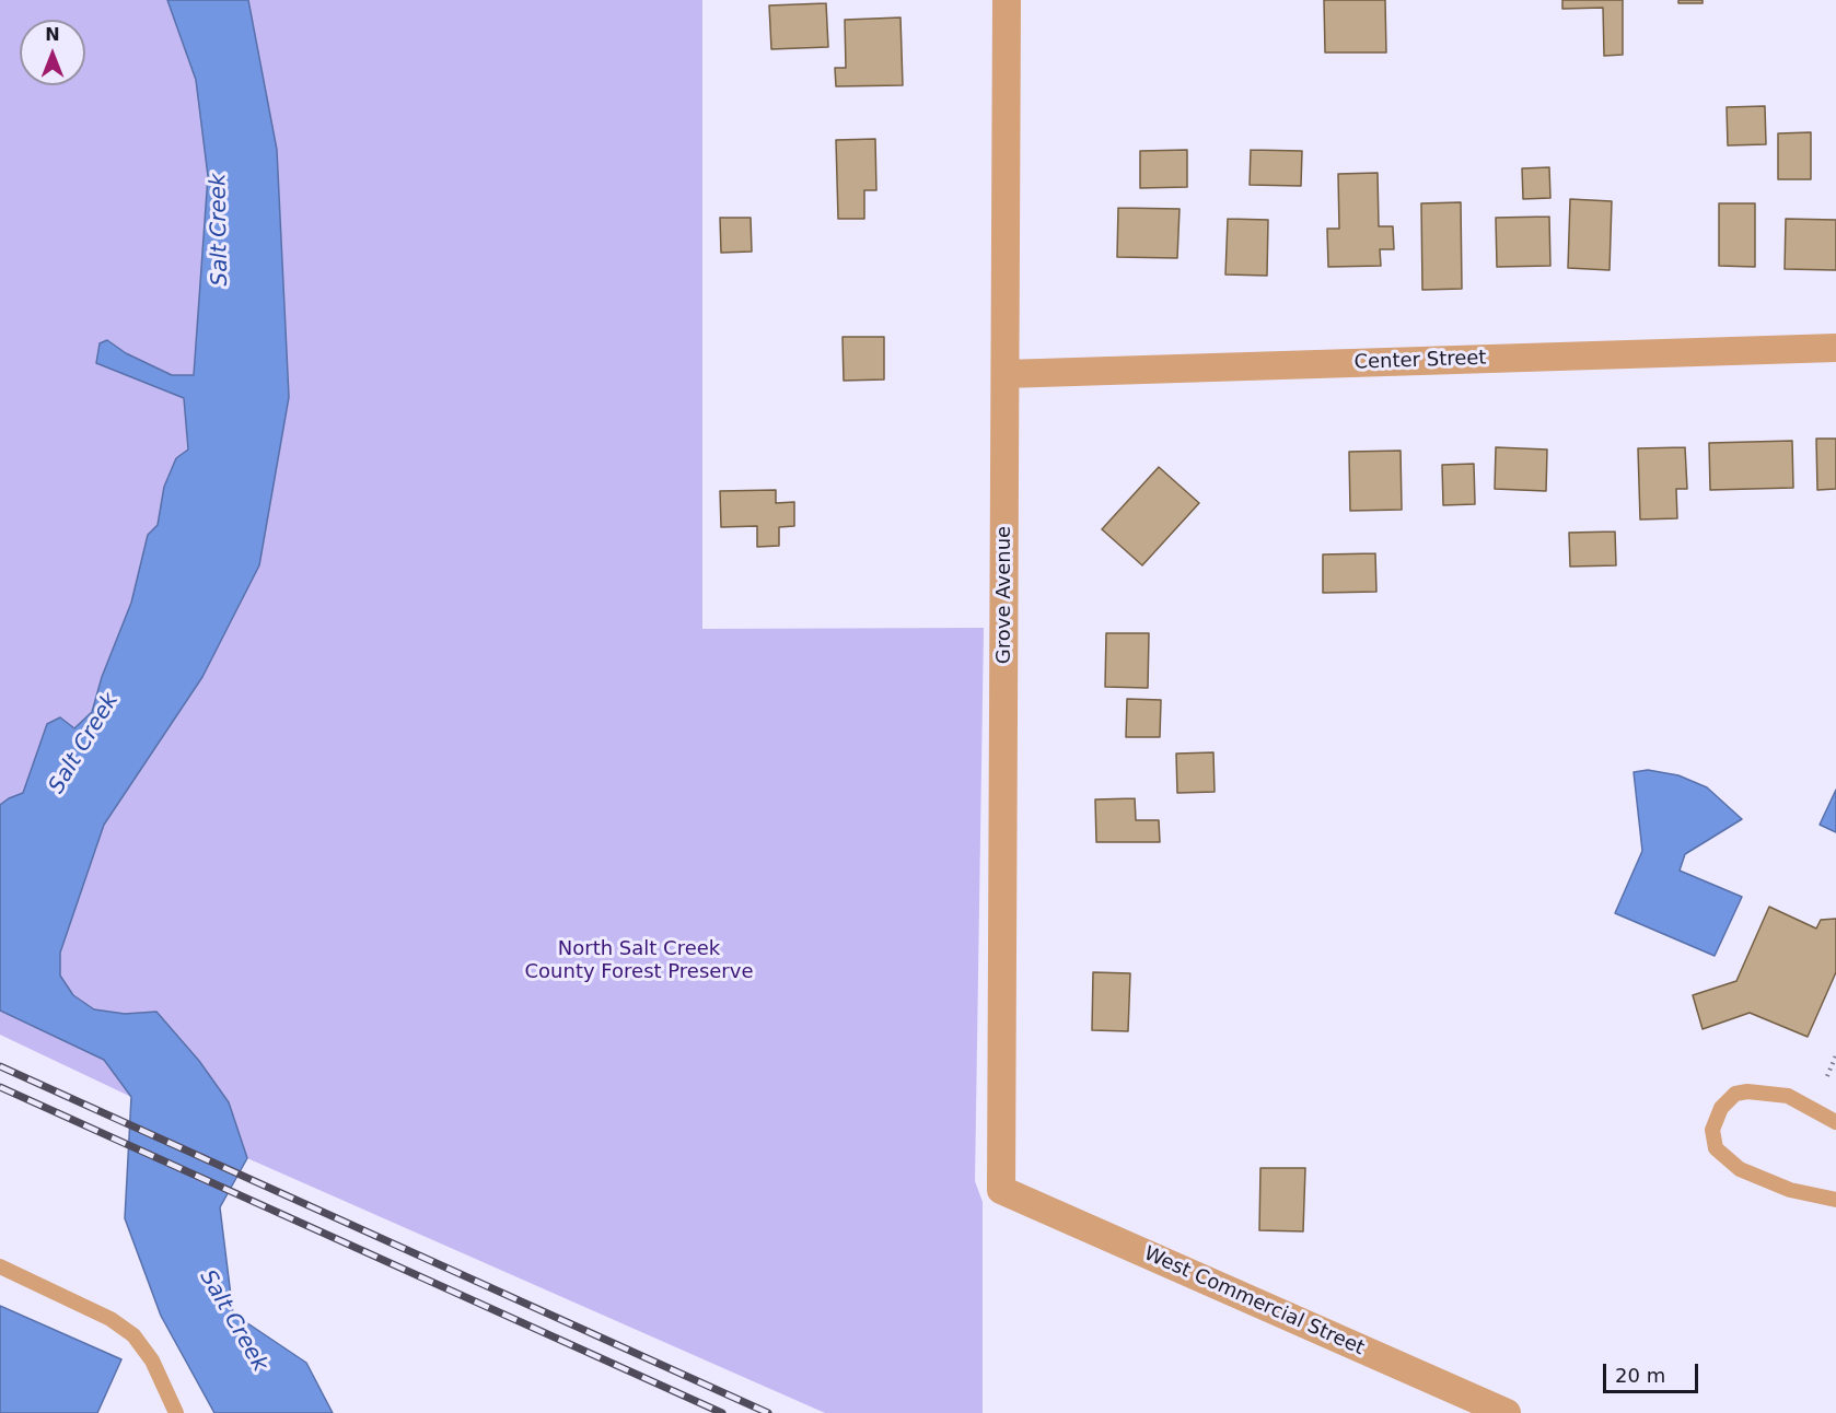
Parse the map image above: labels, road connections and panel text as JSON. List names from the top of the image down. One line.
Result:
{"streets":{"street":["Center Street","Grove Avenue","West Commercial Street"]},"crossings":[["Center Street","Grove Avenue"],["Grove Avenue","West Commercial Street"]],"water":["Salt Creek"],"parks":["North Salt Creek County Forest Preserve"],"scale_bar":"20 m","north":"top"}
